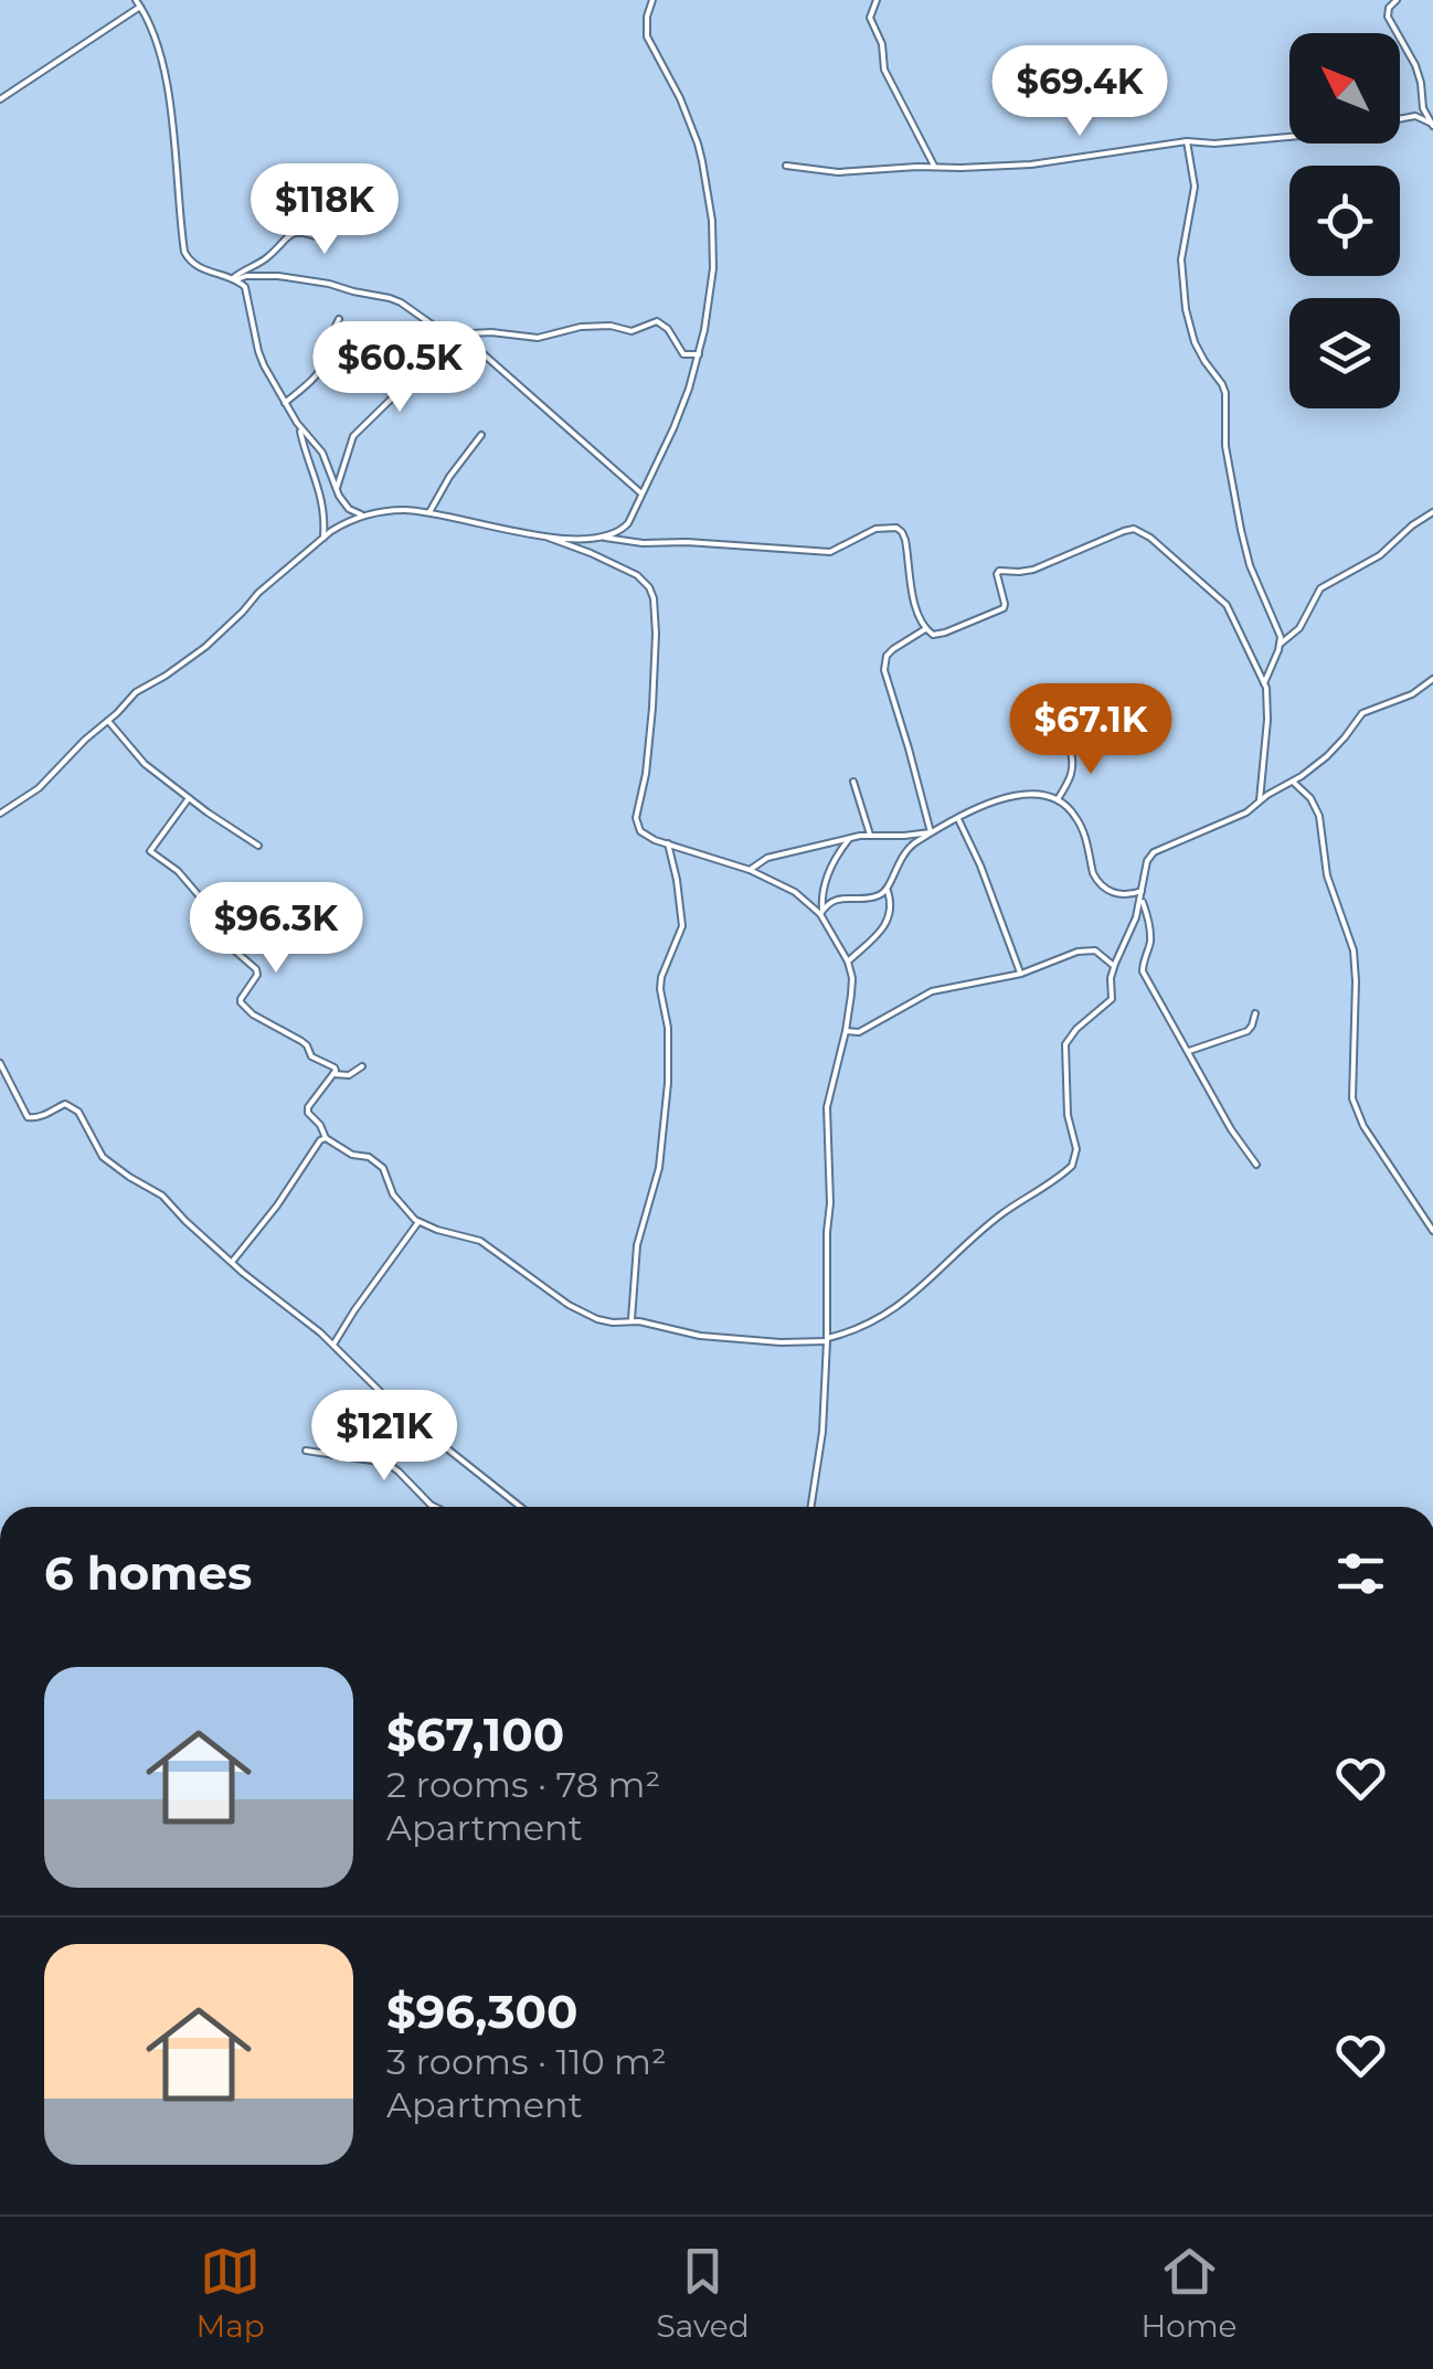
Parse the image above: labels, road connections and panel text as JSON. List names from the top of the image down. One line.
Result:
{"north":"top left","page":{"price":["$69.4K","$118K","$60.5K","$67.1K","$96.3K","$121K"],"heading":"6 homes","list":[{"name":"$67,100","note":"2 rooms · 78 m² · Apartment"},{"name":"$96,300","note":"3 rooms · 110 m² · Apartment"}],"tabs":["Map","Saved","Home"]}}
